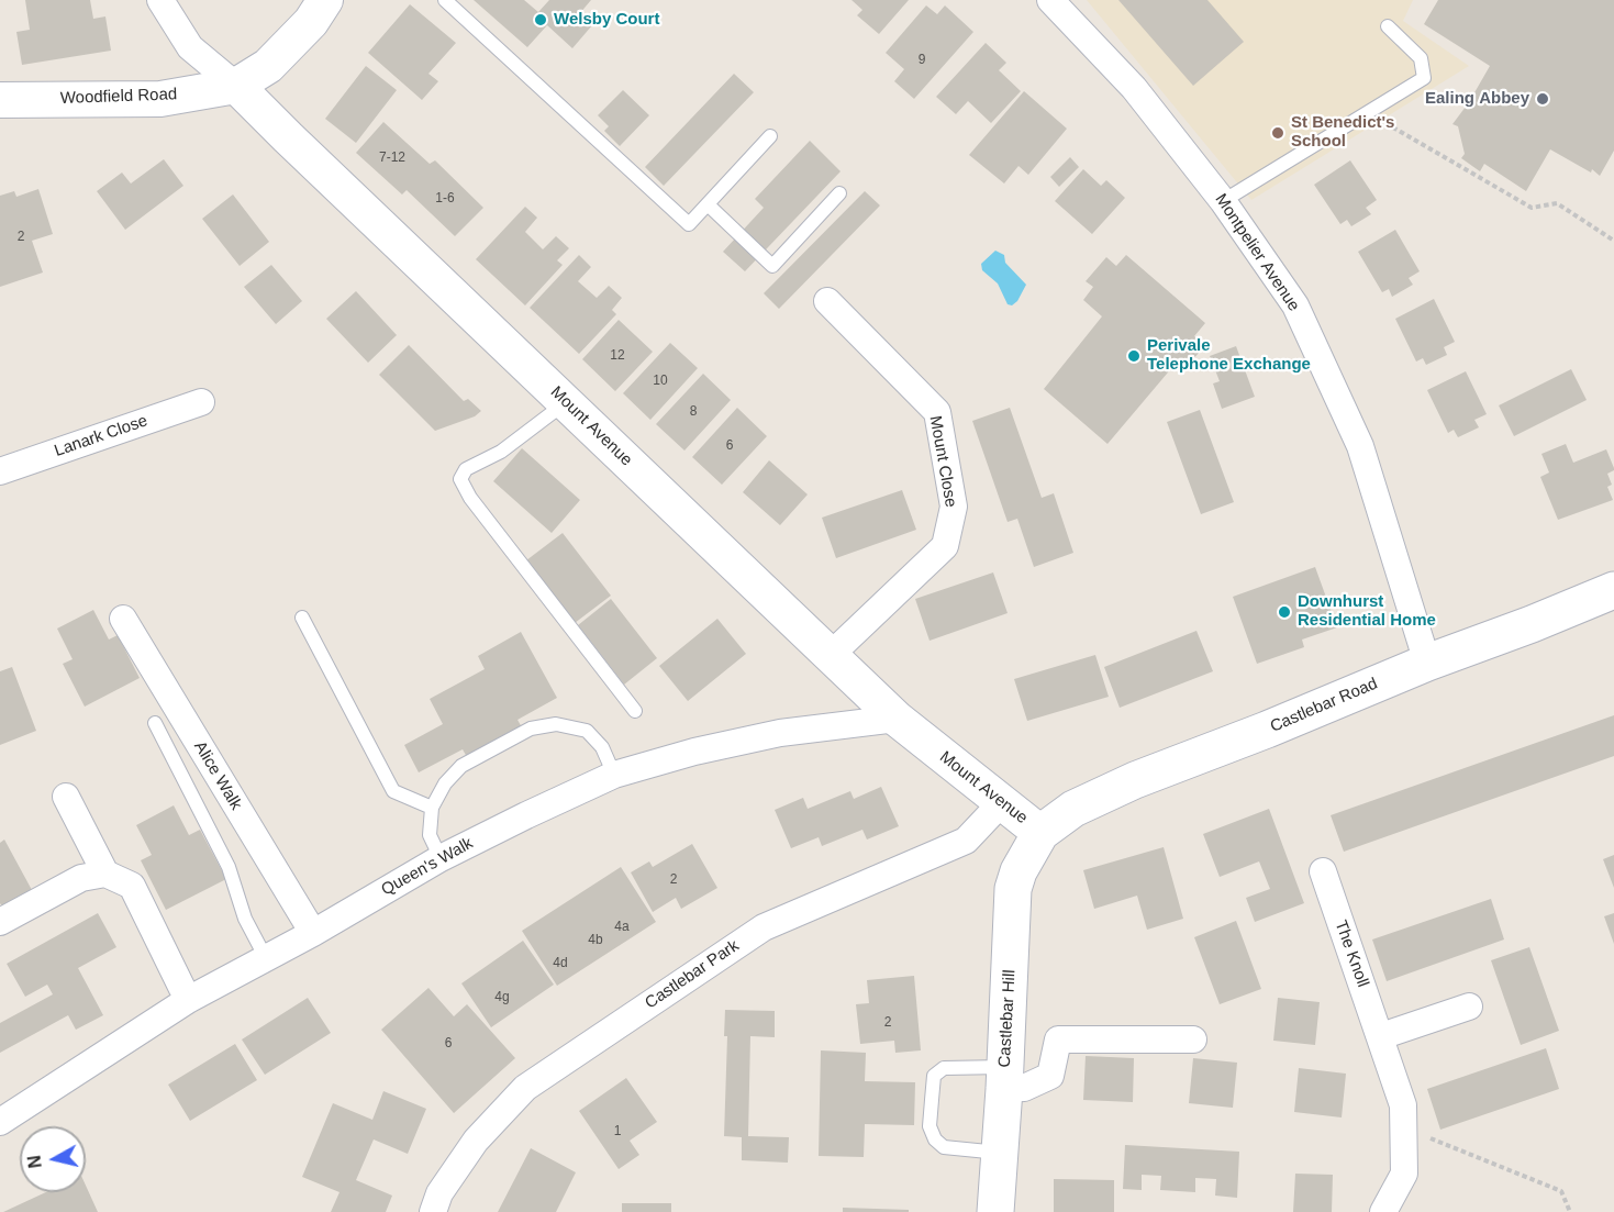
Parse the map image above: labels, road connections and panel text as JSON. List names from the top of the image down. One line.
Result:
{"streets":{"main road":["Castlebar Road","Castlebar Hill"],"street":["Woodfield Road","Montpelier Avenue","Mount Avenue","Lanark Close","Mount Close","Alice Walk","Queen's Walk","The Knoll","Castlebar Park"]},"crossings":[["Woodfield Road","Mount Avenue"],["Montpelier Avenue","Castlebar Road"],["Mount Avenue","Mount Close"],["Mount Avenue","Castlebar Road"],["Mount Avenue","Queen's Walk"],["Mount Avenue","Castlebar Park"],["Mount Avenue","Castlebar Hill"],["Castlebar Road","Castlebar Hill"],["Alice Walk","Queen's Walk"]],"places":["Welsby Court","Ealing Abbey","St Benedict's School","Perivale Telephone Exchange","Downhurst Residential Home"],"house_numbers":["9","7-12","1-6","2","12","10","8","6","2","4a","4b","4d","4g","2","6","1"],"north":"left"}
